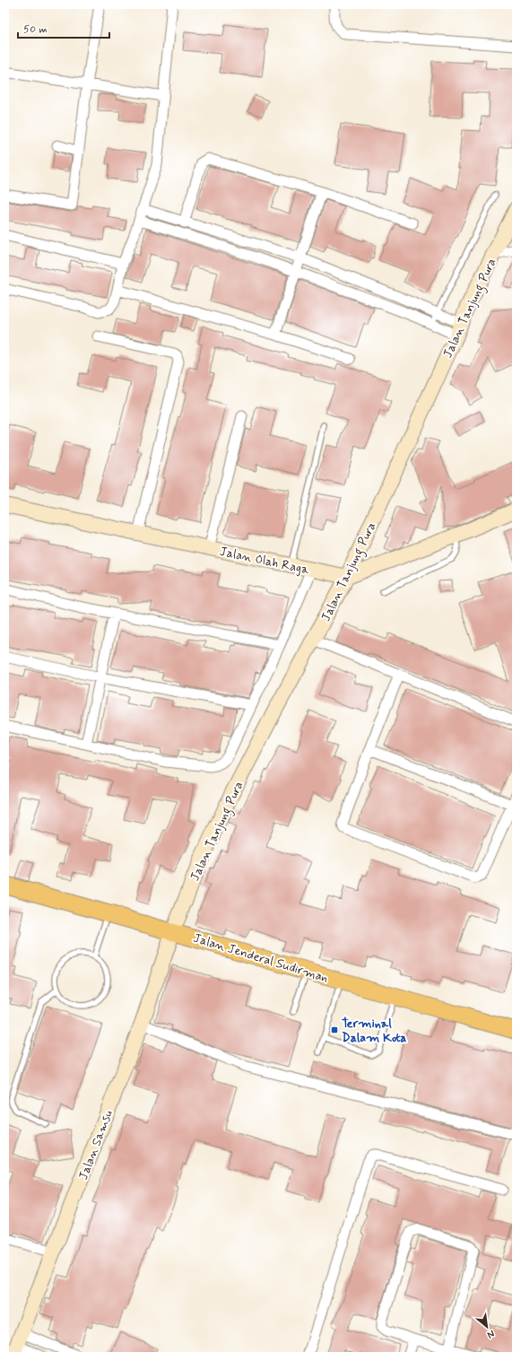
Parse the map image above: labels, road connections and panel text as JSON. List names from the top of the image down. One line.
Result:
{"streets":{"main road":["Jalan Jenderal Sudirman"],"street":["Jalan Tanjung Pura","Jalan Olah Raga","Jalan Samsu"]},"crossings":[["Jalan Tanjung Pura","Jalan Olah Raga"],["Jalan Tanjung Pura","Jalan Jenderal Sudirman"],["Jalan Tanjung Pura","Jalan Samsu"],["Jalan Jenderal Sudirman","Jalan Samsu"]],"places":{"transit":["Terminal Dalam Kota"]},"scale_bar":"50 m","north":"bottom right"}
